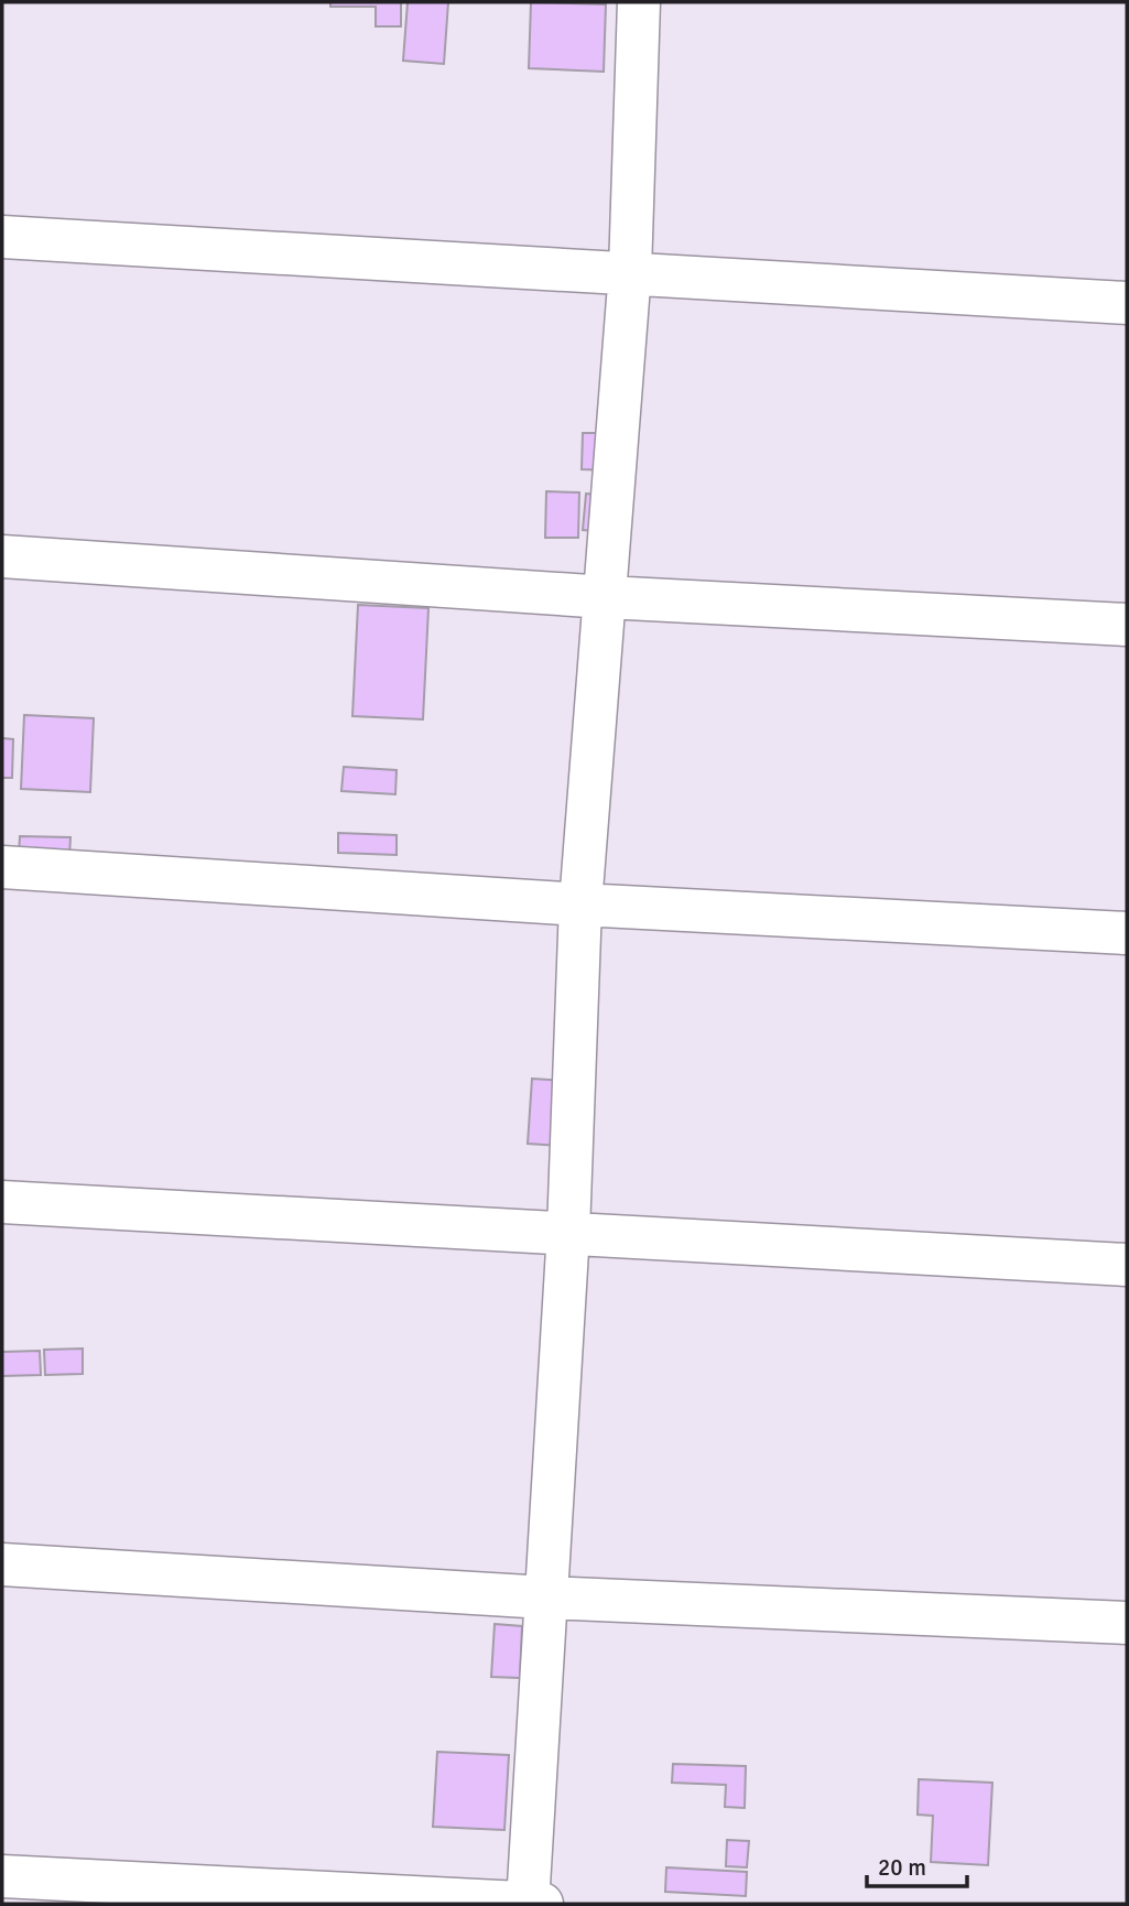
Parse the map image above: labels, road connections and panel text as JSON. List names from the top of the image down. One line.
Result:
{"scale_bar":"20 m"}
